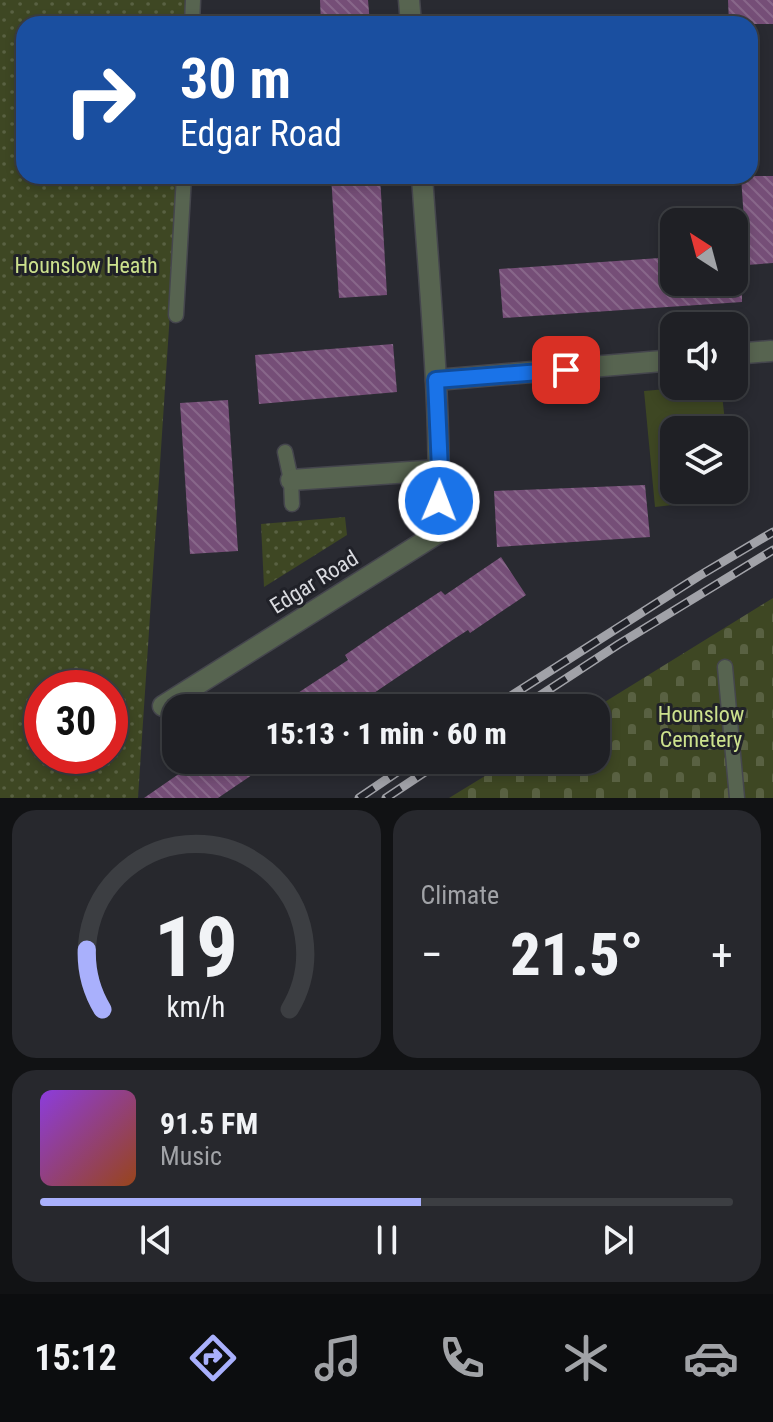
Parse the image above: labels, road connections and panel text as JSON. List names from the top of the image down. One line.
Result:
{"streets":{"street":["Edgar Road"]},"parks":["Hounslow Heath","Hounslow Cemetery"],"north":"top left","page":{"turn":["30 m","Edgar Road"],"limit":"30","trip":"15:13 · 1 min · 60 m","tile":"Climate","heat":["−","21.5°","+"],"song":["91.5 FM","Music"],"tabs":"15:12","gauge":["19","km/h"]}}
